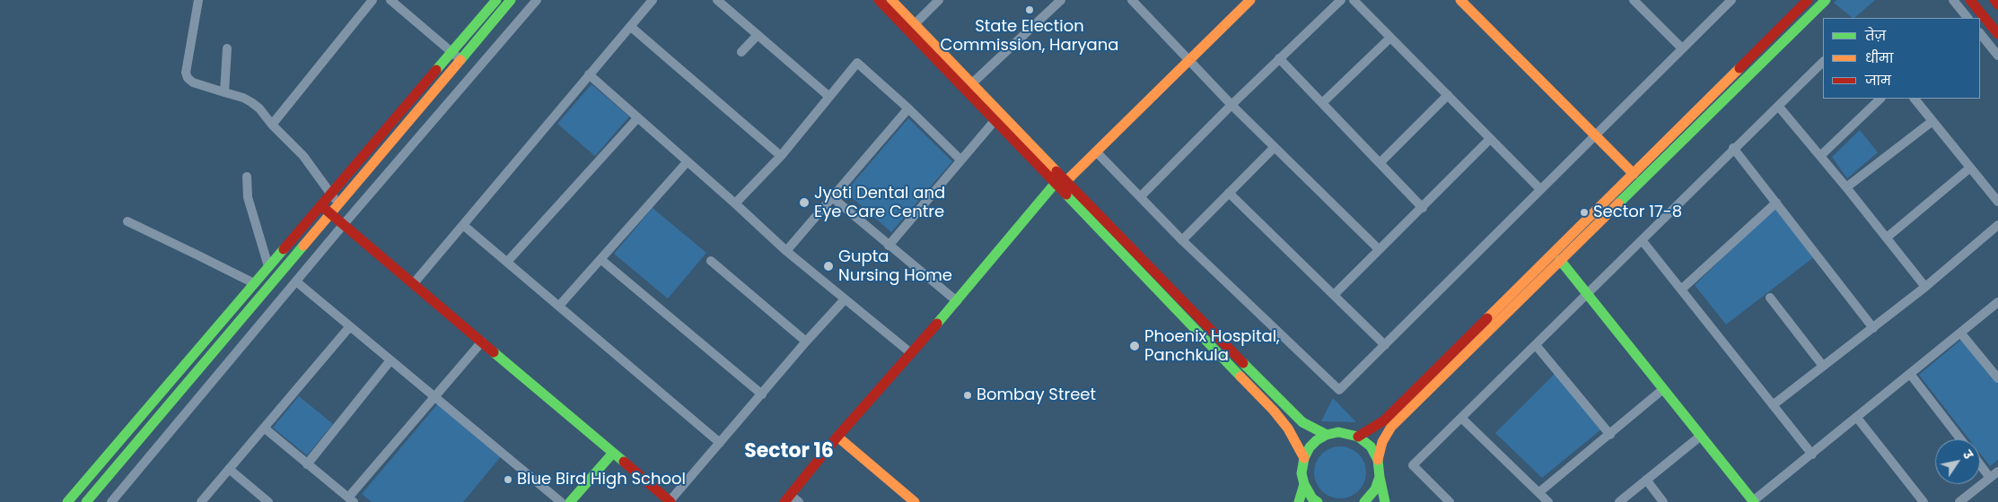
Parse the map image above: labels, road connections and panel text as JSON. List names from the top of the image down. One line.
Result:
{"districts":["Sector 16"],"places":["State Election Commission, Haryana","Jyoti Dental and Eye Care Centre","Sector 17-8","Gupta Nursing Home","Phoenix Hospital, Panchkula","Bombay Street","Blue Bird High School"],"legend":["तेज़","धीमा","जाम"],"north":"top right"}
